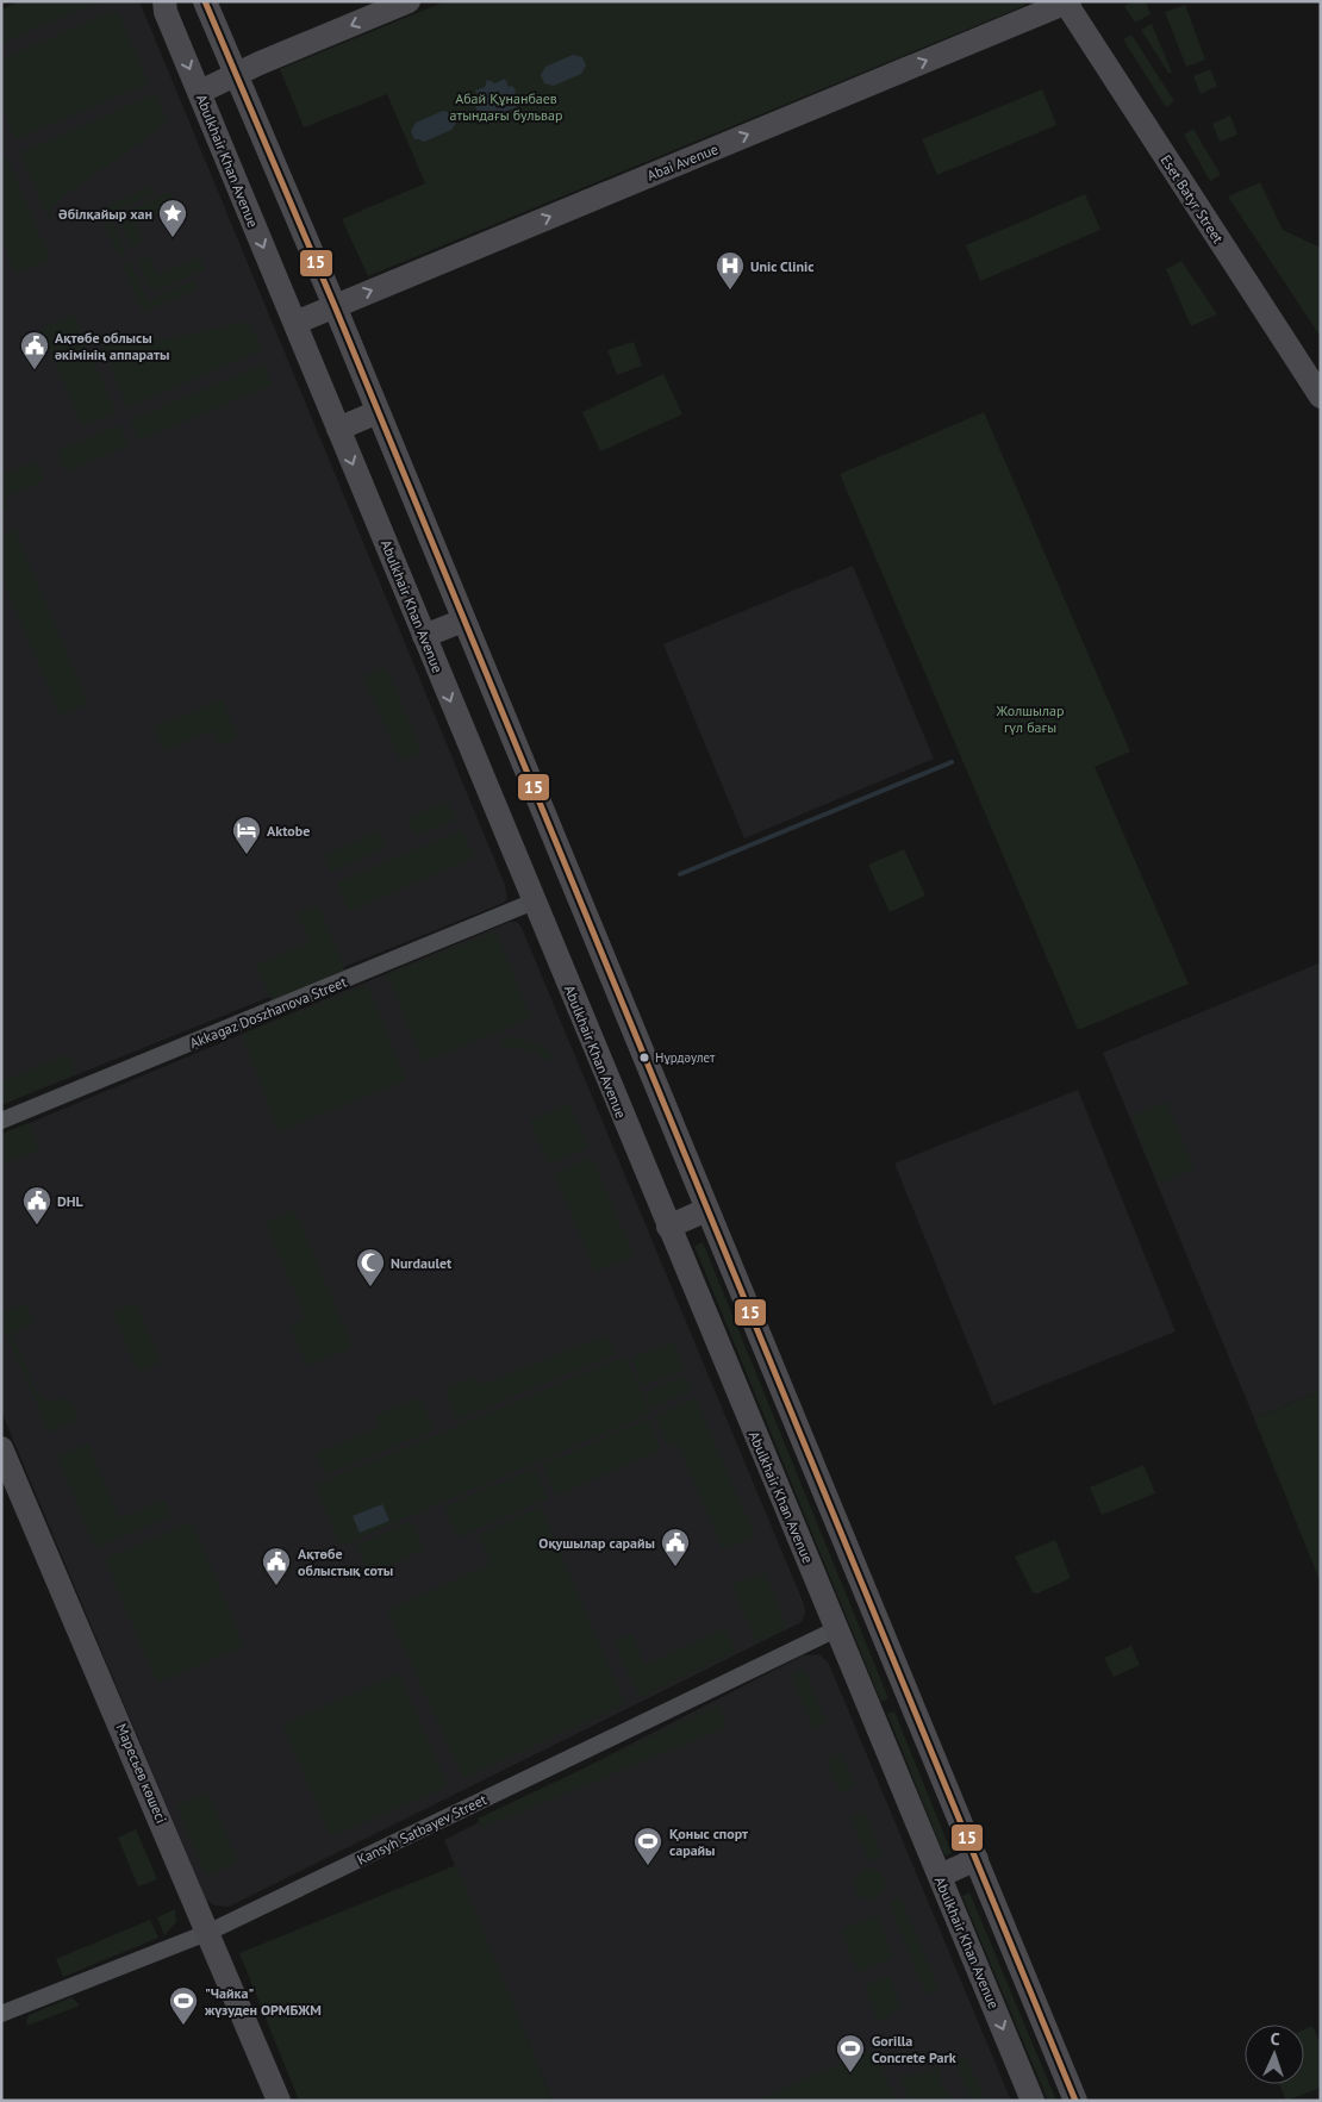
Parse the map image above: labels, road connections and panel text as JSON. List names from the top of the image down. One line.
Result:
{"streets":{"main road":["Abulkhair Khan Avenue","Abai Avenue","Eset Batyr Street","Маресьев көшесі"],"street":["Akkagaz Doszhanova Street","Kansyh Satbayev Street"]},"crossings":[["Abulkhair Khan Avenue","Abai Avenue"],["Abulkhair Khan Avenue","Akkagaz Doszhanova Street"],["Abulkhair Khan Avenue","Kansyh Satbayev Street"],["Abai Avenue","Eset Batyr Street"],["Маресьев көшесі","Kansyh Satbayev Street"]],"one_way":["Abai Avenue"],"parks":["Абай Құнанбаев атындағы бульвар","Жолшылар гүл бағы"],"places":{"place":["Әбілқайыр хан"],"hospital":["Unic Clinic"],"public building":["Ақтөбе облысы әкімінің аппараты","DHL","Оқушылар сарайы","Ақтөбе облыстық соты"],"hotel":["Aktobe"],"other":["Нұрдәулет"],"mosque":["Nurdaulet"],"sports":["Қоныс спорт сарайы","\"Чайка\" жүзуден ОРМБЖМ","Gorilla Concrete Park"]},"lines":["transit line 15"],"north":"top"}
